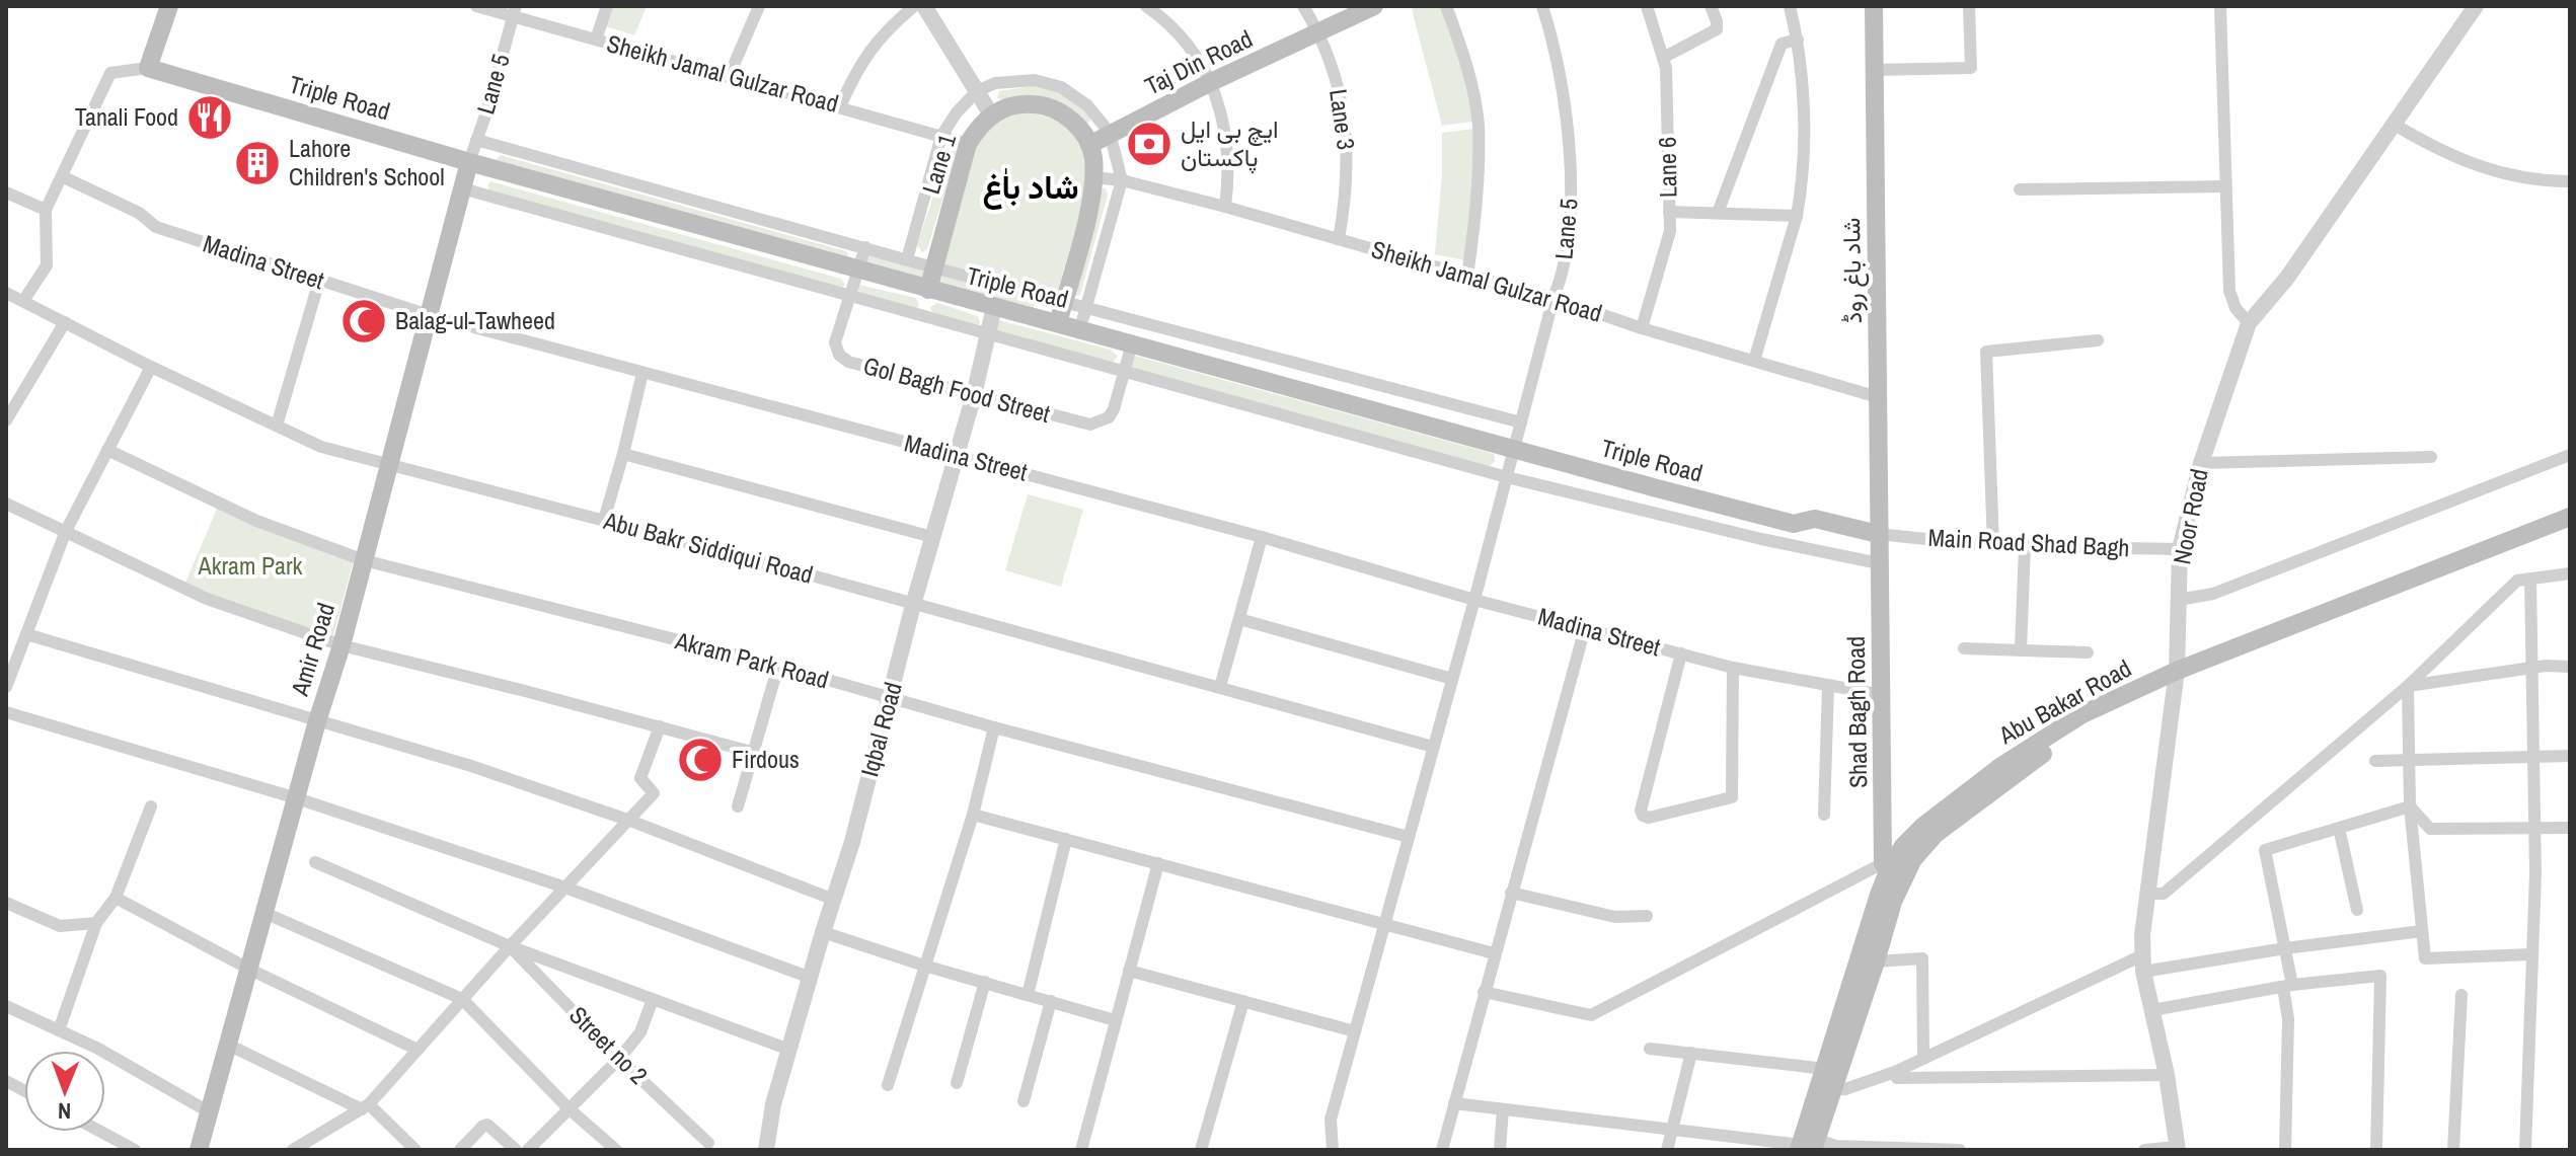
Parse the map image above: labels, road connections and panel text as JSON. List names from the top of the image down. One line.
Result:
{"streets":{"main road":["Taj Din Road","Triple Road","Lane 1","شاد باغ روڈ","Amir Road","Abu Bakar Road","Shad Bagh Road"],"street":["Sheikh Jamal Gulzar Road","Lane 5","Lane 3","Lane 6","Madina Street","Gol Bagh Food Street","Noor Road","Main Road Shad Bagh","Abu Bakr Siddiqui Road","Akram Park Road","Iqbal Road","Street no 2"]},"crossings":[["Taj Din Road","Lane 3"],["Sheikh Jamal Gulzar Road","Lane 5"],["Sheikh Jamal Gulzar Road","Lane 3"],["Sheikh Jamal Gulzar Road","Lane 1"],["Sheikh Jamal Gulzar Road","Lane 6"],["Sheikh Jamal Gulzar Road","شاد باغ روڈ"],["Lane 5","Triple Road"],["Lane 5","Madina Street"],["Lane 5","Abu Bakr Siddiqui Road"],["Lane 5","Amir Road"],["Lane 5","Akram Park Road"],["Triple Road","Lane 1"],["Triple Road","شاد باغ روڈ"],["Triple Road","Gol Bagh Food Street"],["Triple Road","Main Road Shad Bagh"],["Triple Road","Amir Road"],["Triple Road","Shad Bagh Road"],["Triple Road","Iqbal Road"],["Madina Street","Amir Road"],["Madina Street","Shad Bagh Road"],["Madina Street","Iqbal Road"],["شاد باغ روڈ","Main Road Shad Bagh"],["شاد باغ روڈ","Shad Bagh Road"],["Gol Bagh Food Street","Iqbal Road"],["Noor Road","Main Road Shad Bagh"],["Noor Road","Abu Bakar Road"],["Main Road Shad Bagh","Shad Bagh Road"],["Abu Bakr Siddiqui Road","Amir Road"],["Abu Bakr Siddiqui Road","Iqbal Road"],["Amir Road","Akram Park Road"],["Akram Park Road","Iqbal Road"],["Abu Bakar Road","Shad Bagh Road"]],"districts":["شاد باٰغ"],"parks":["Akram Park"],"places":{"restaurant":["Tanali Food"],"bank":["ایچ بی ایل پاکستان"],"building":["Lahore Children's School"],"mosque":["Balag-ul-Tawheed","Firdous"]},"north":"bottom"}
